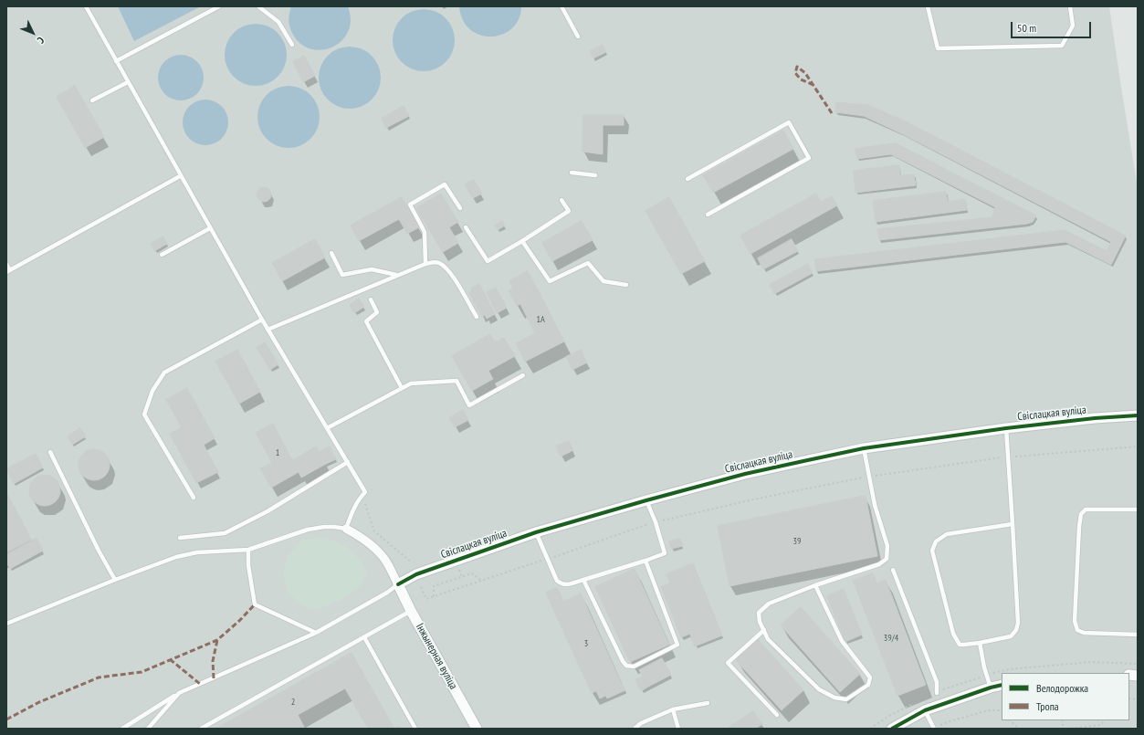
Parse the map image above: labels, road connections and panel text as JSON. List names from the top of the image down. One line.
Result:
{"streets":{"street":["Свіслацкая вуліца","Інжынерная вуліца"]},"crossings":[["Свіслацкая вуліца","Інжынерная вуліца"]],"house_numbers":["1А","1","39","39/4","3","2"],"legend":["Велодорожка","Тропа"],"scale_bar":"50 m","north":"bottom right"}
